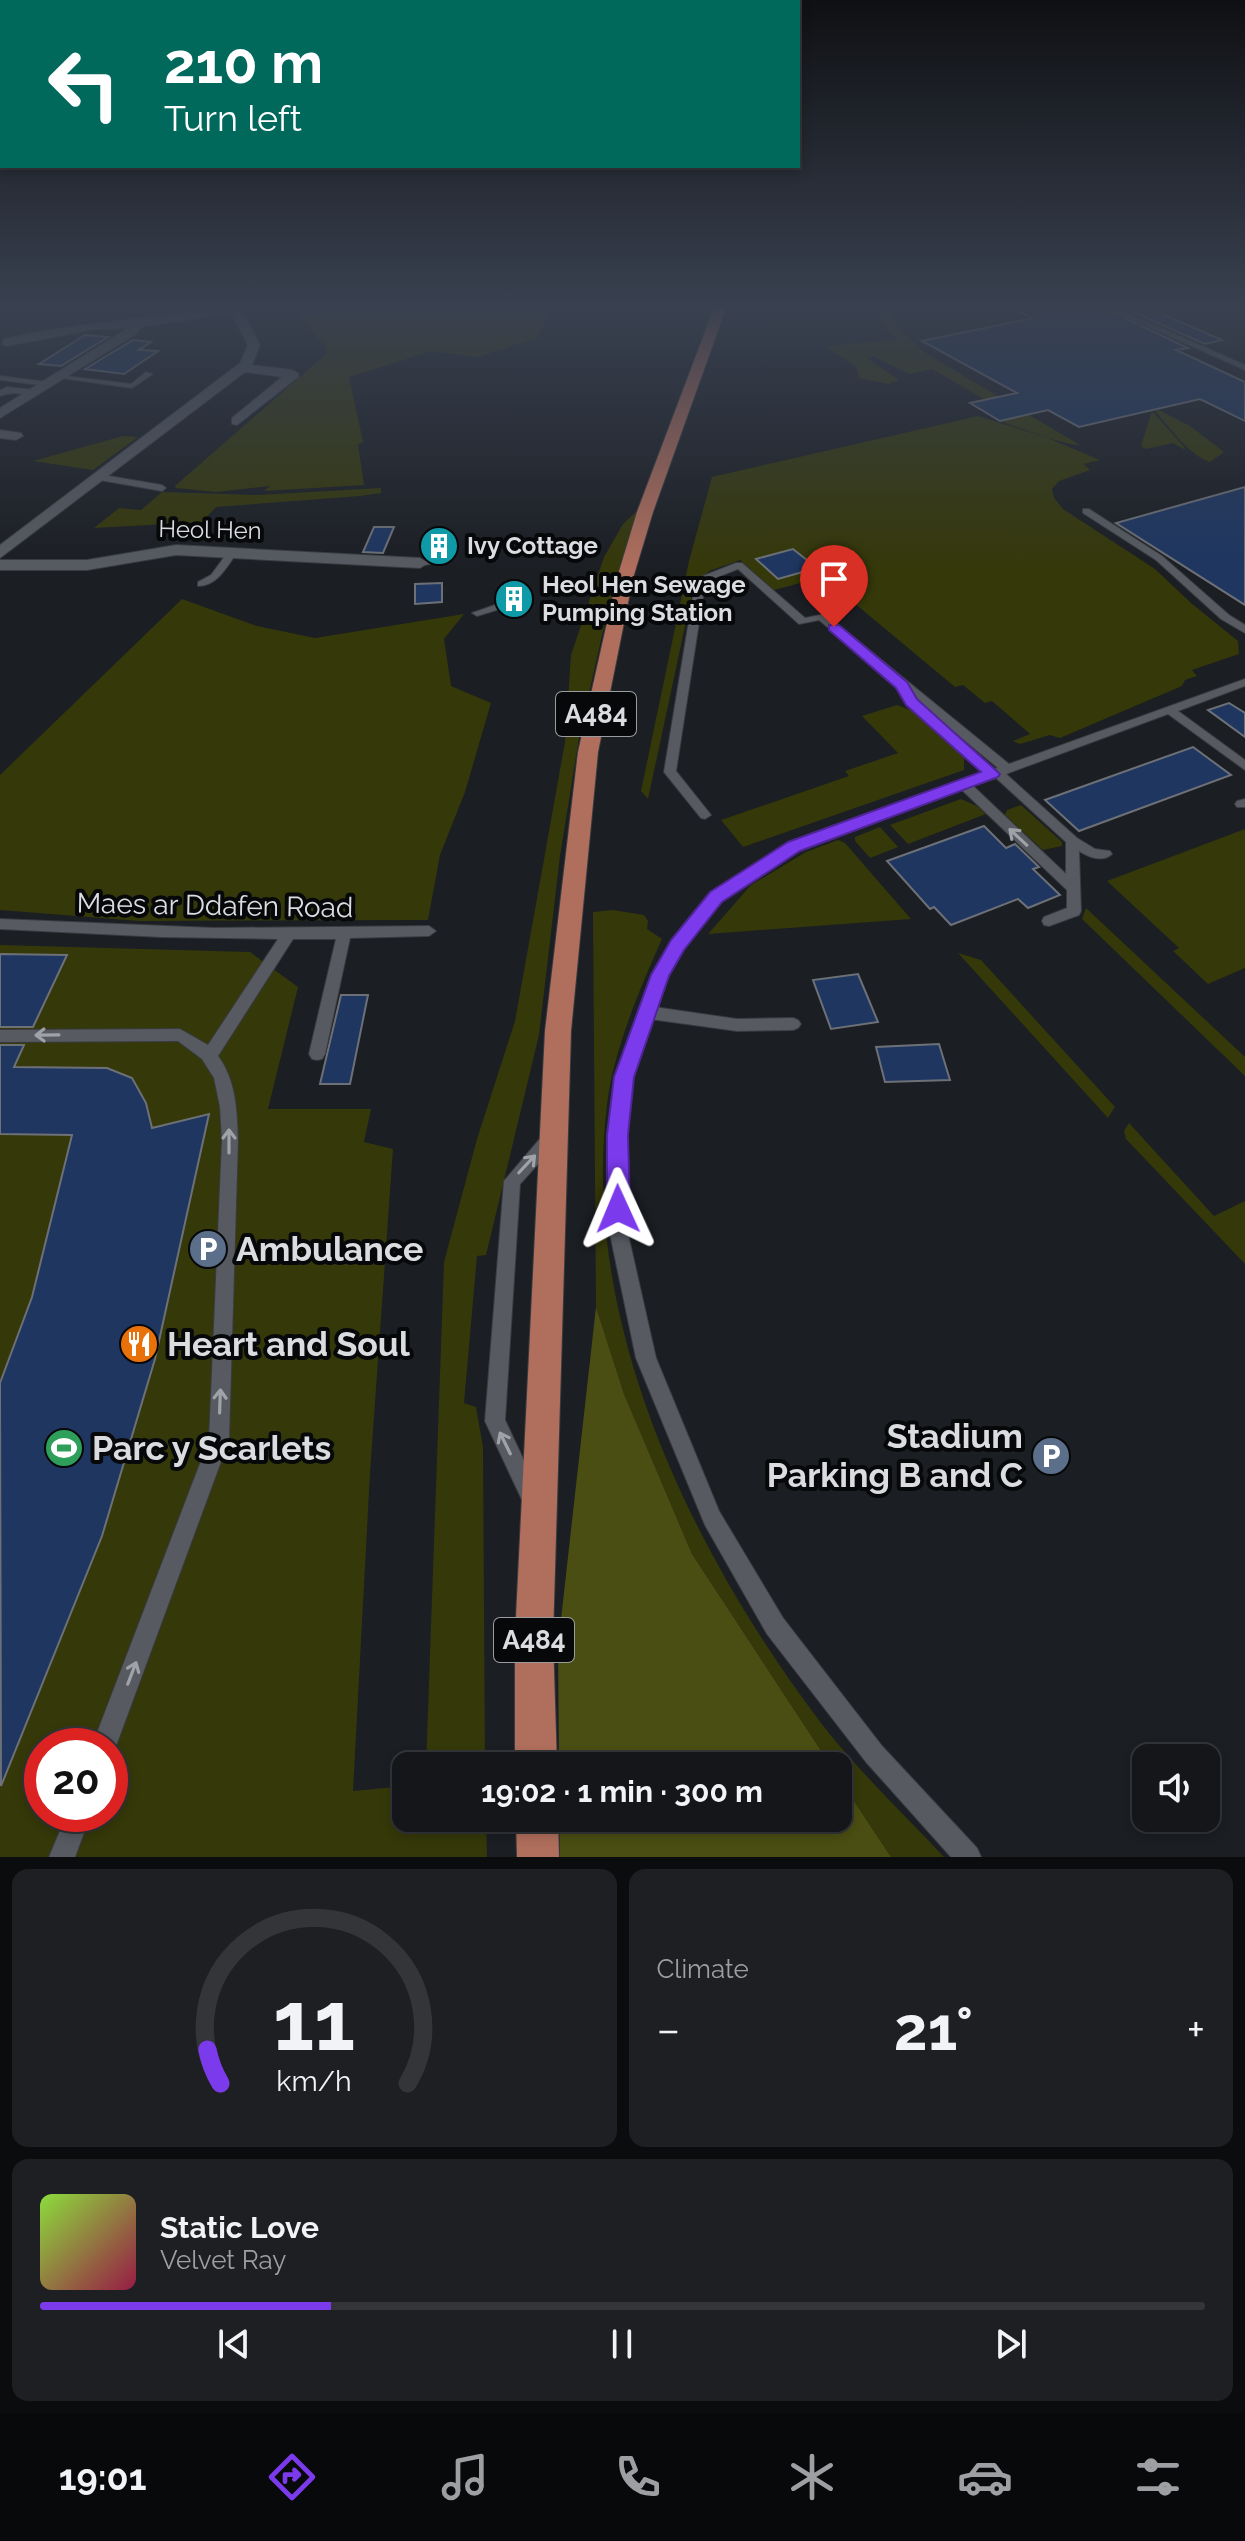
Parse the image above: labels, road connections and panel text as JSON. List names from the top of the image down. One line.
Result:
{"streets":{"main road":["A484"],"street":["Heol Hen"],"lane":["Maes ar Ddafen Road"]},"places":{"building":["Ivy Cottage","Heol Hen Sewage Pumping Station"],"parking":["Ambulance","Stadium Parking B and C"],"restaurant":["Heart and Soul"],"sports":["Parc y Scarlets"]},"page":{"turn":["210 m","Turn left"],"limit":"20","trip":"19:02 · 1 min · 300 m","tile":"Climate","heat":["−","21°","+"],"song":["Static Love","Velvet Ray"],"tabs":"19:01","gauge":["11","km/h"]}}
